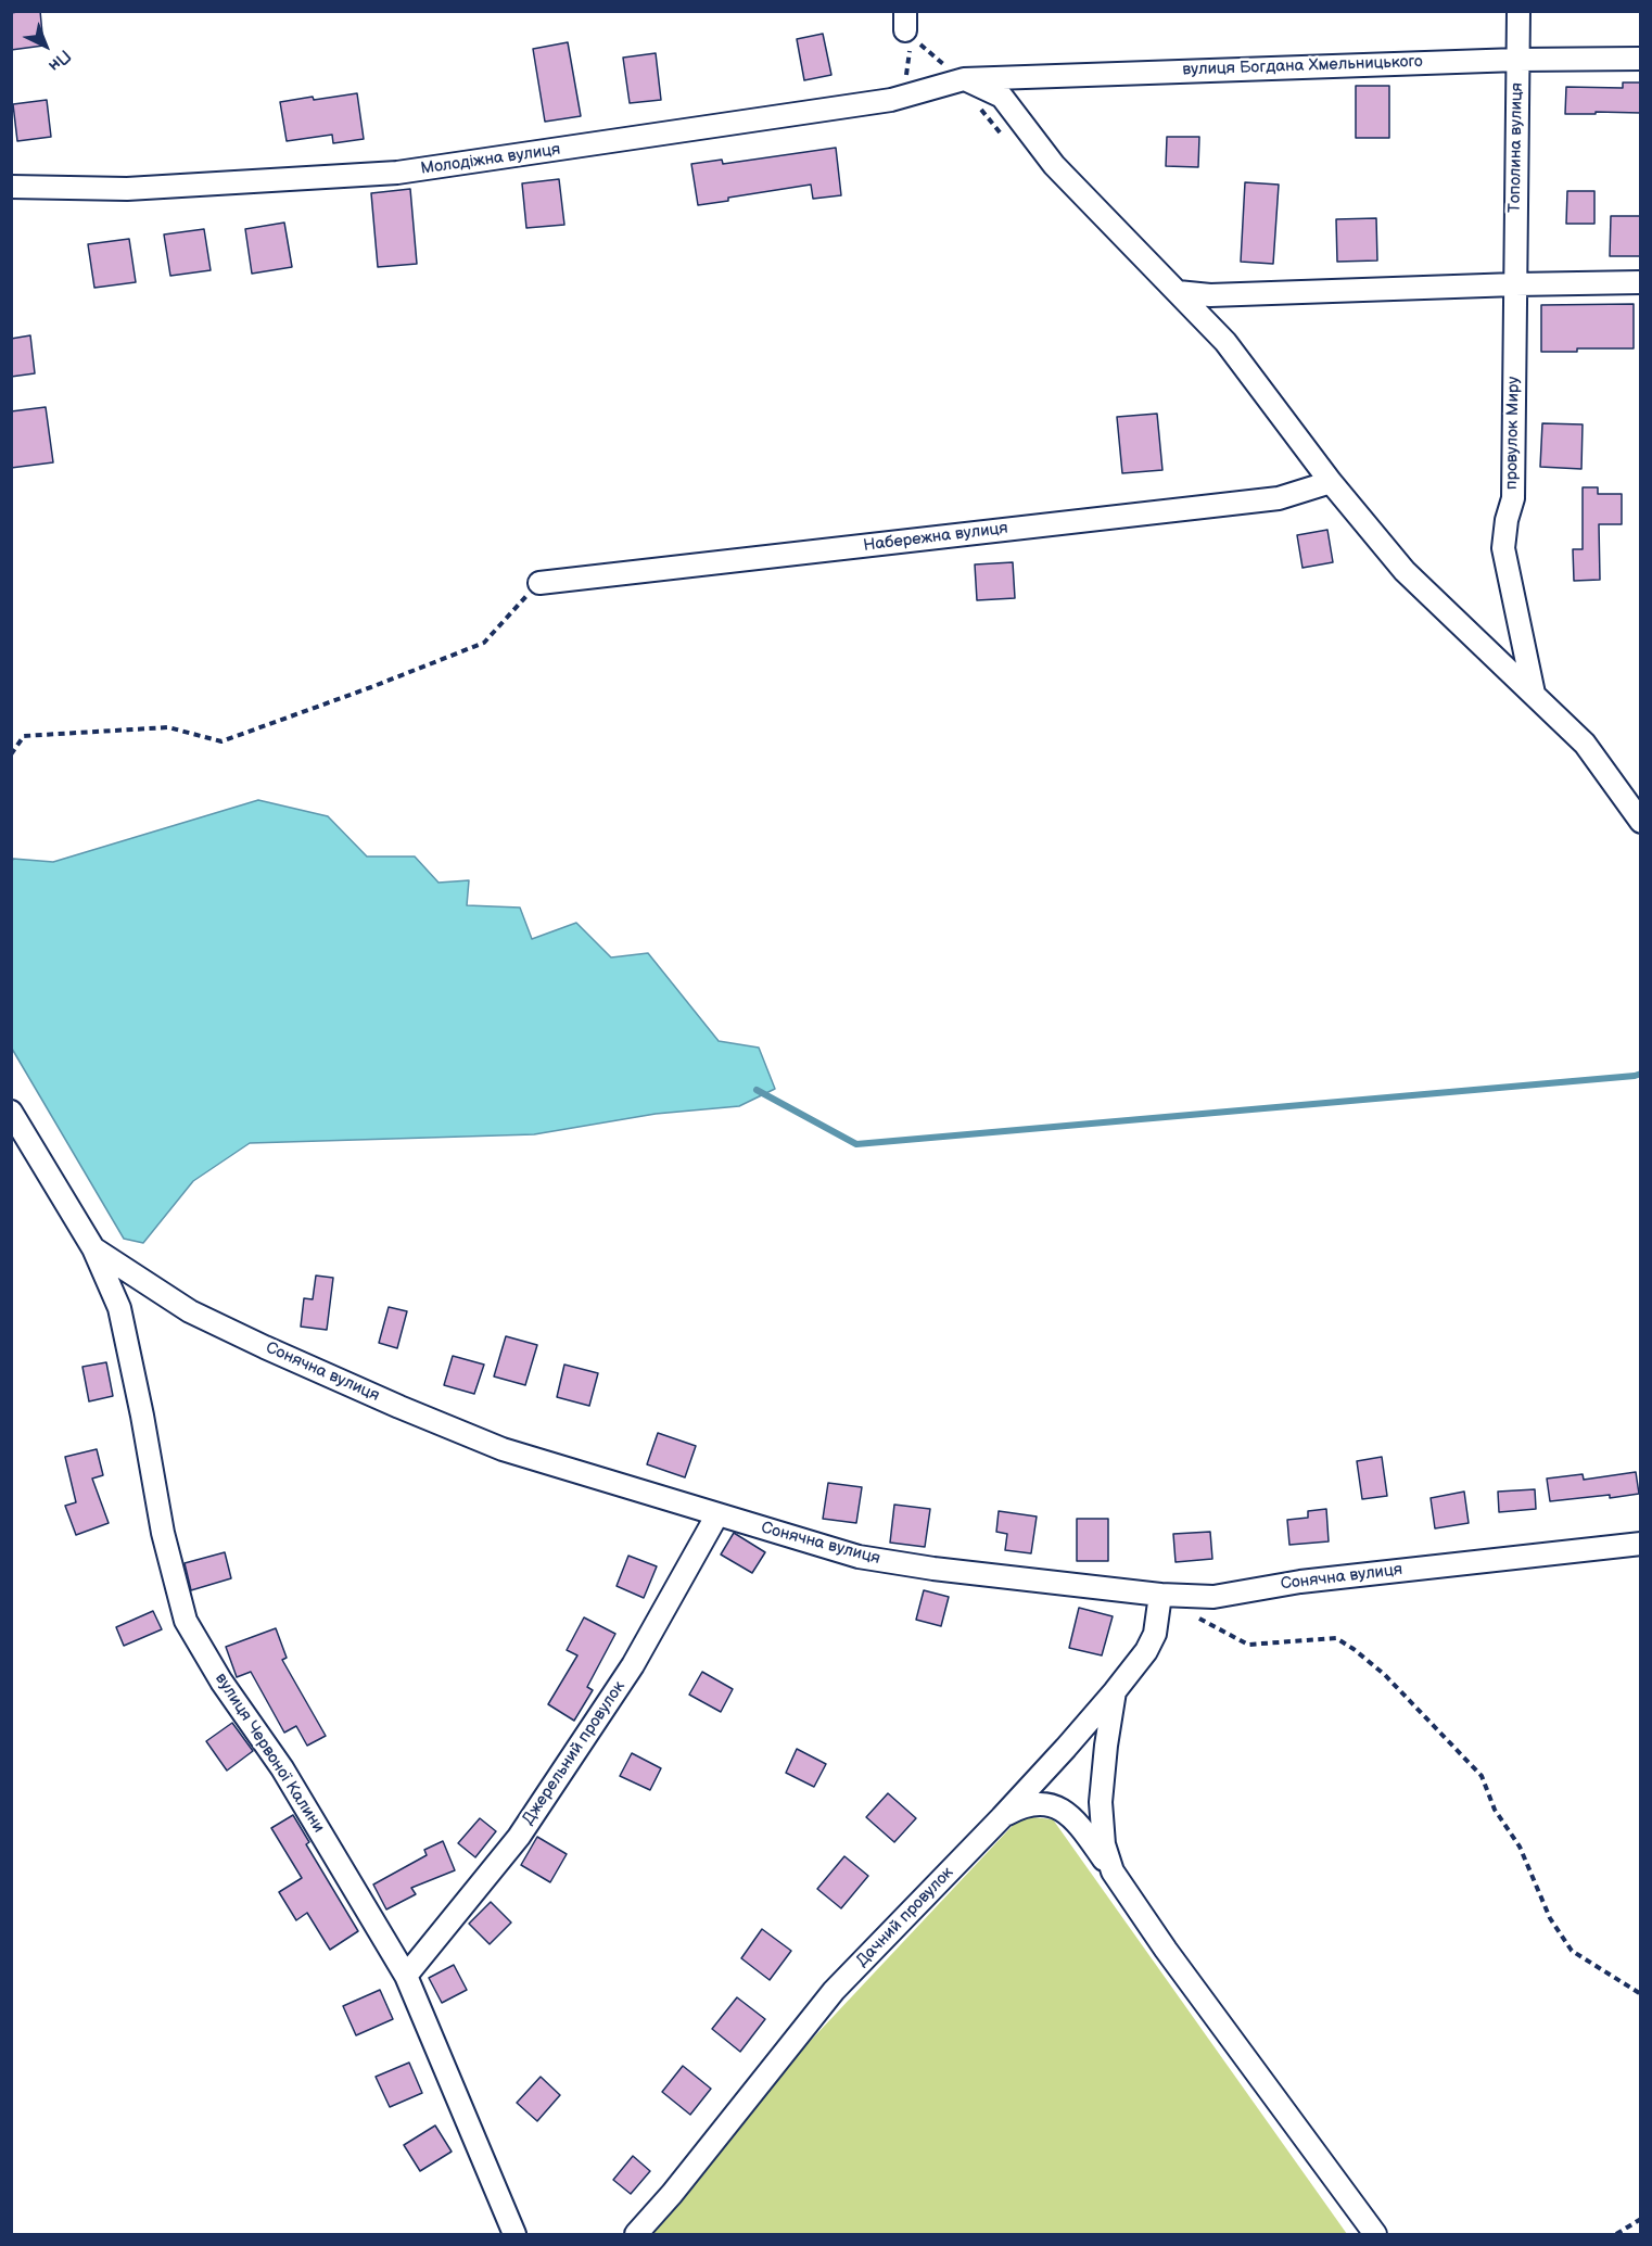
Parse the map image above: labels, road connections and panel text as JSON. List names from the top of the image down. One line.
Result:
{"streets":{"street":["вулиця Богдана Хмельницького","Тополина вулиця","Молодіжна вулиця","провулок Миру","Набережна вулиця","Сонячна вулиця","вулиця Червоної Калини","Джерельний провулок","Дачний провулок"]},"crossings":[["вулиця Богдана Хмельницького","Тополина вулиця"],["вулиця Богдана Хмельницького","Молодіжна вулиця"],["Тополина вулиця","провулок Миру"],["Сонячна вулиця","вулиця Червоної Калини"],["Сонячна вулиця","Джерельний провулок"],["Сонячна вулиця","Дачний провулок"],["вулиця Червоної Калини","Джерельний провулок"]],"north":"bottom right"}
